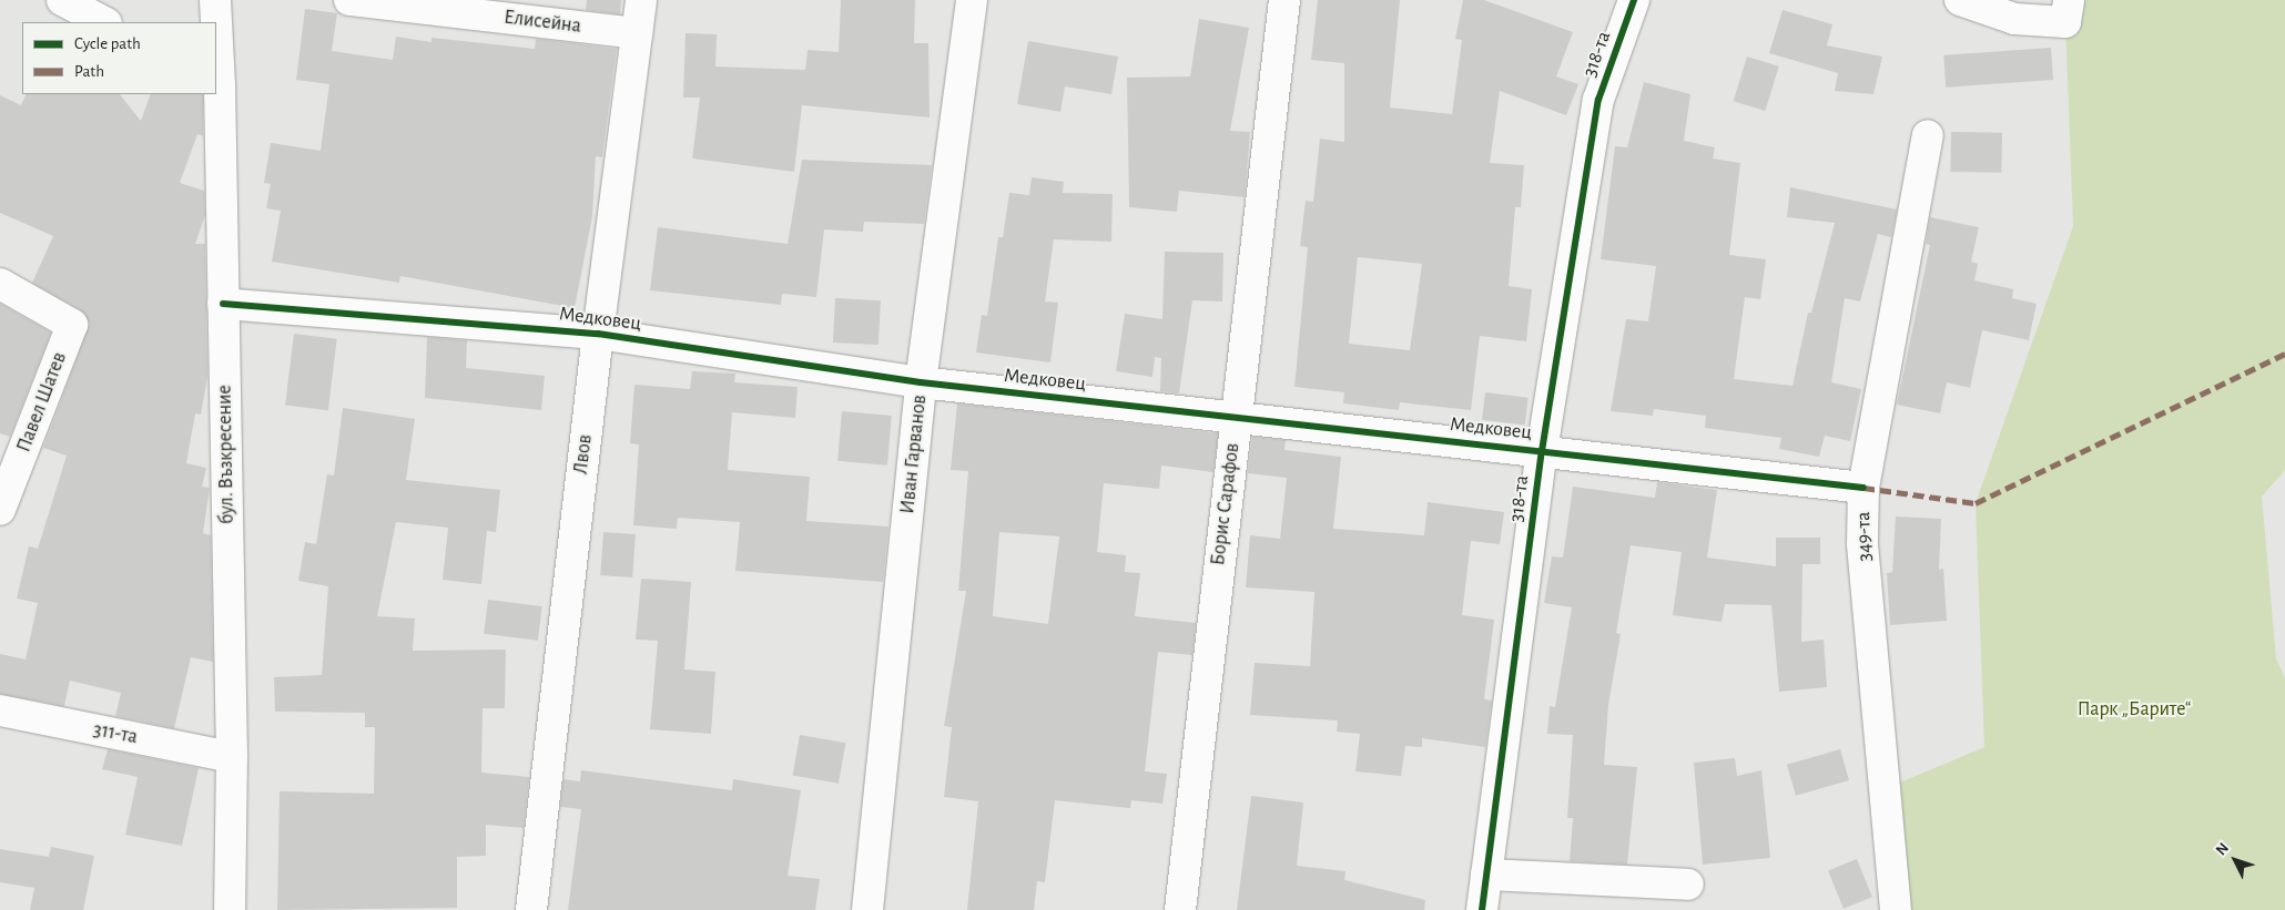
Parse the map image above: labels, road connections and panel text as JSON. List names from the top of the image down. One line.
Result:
{"streets":{"street":["Елисейна","318-та","Медковец","Павел Шатев","бул. Възкресение","Лвов","Иван Гарванов","Борис Сарафов","349-та","311-та"]},"crossings":[["Елисейна","Лвов"],["318-та","Медковец"],["Медковец","бул. Възкресение"],["Медковец","Лвов"],["Медковец","Иван Гарванов"],["Медковец","Борис Сарафов"],["Медковец","349-та"],["бул. Възкресение","311-та"]],"parks":["Парк „Барите“"],"legend":["Cycle path","Path"],"north":"top left"}
